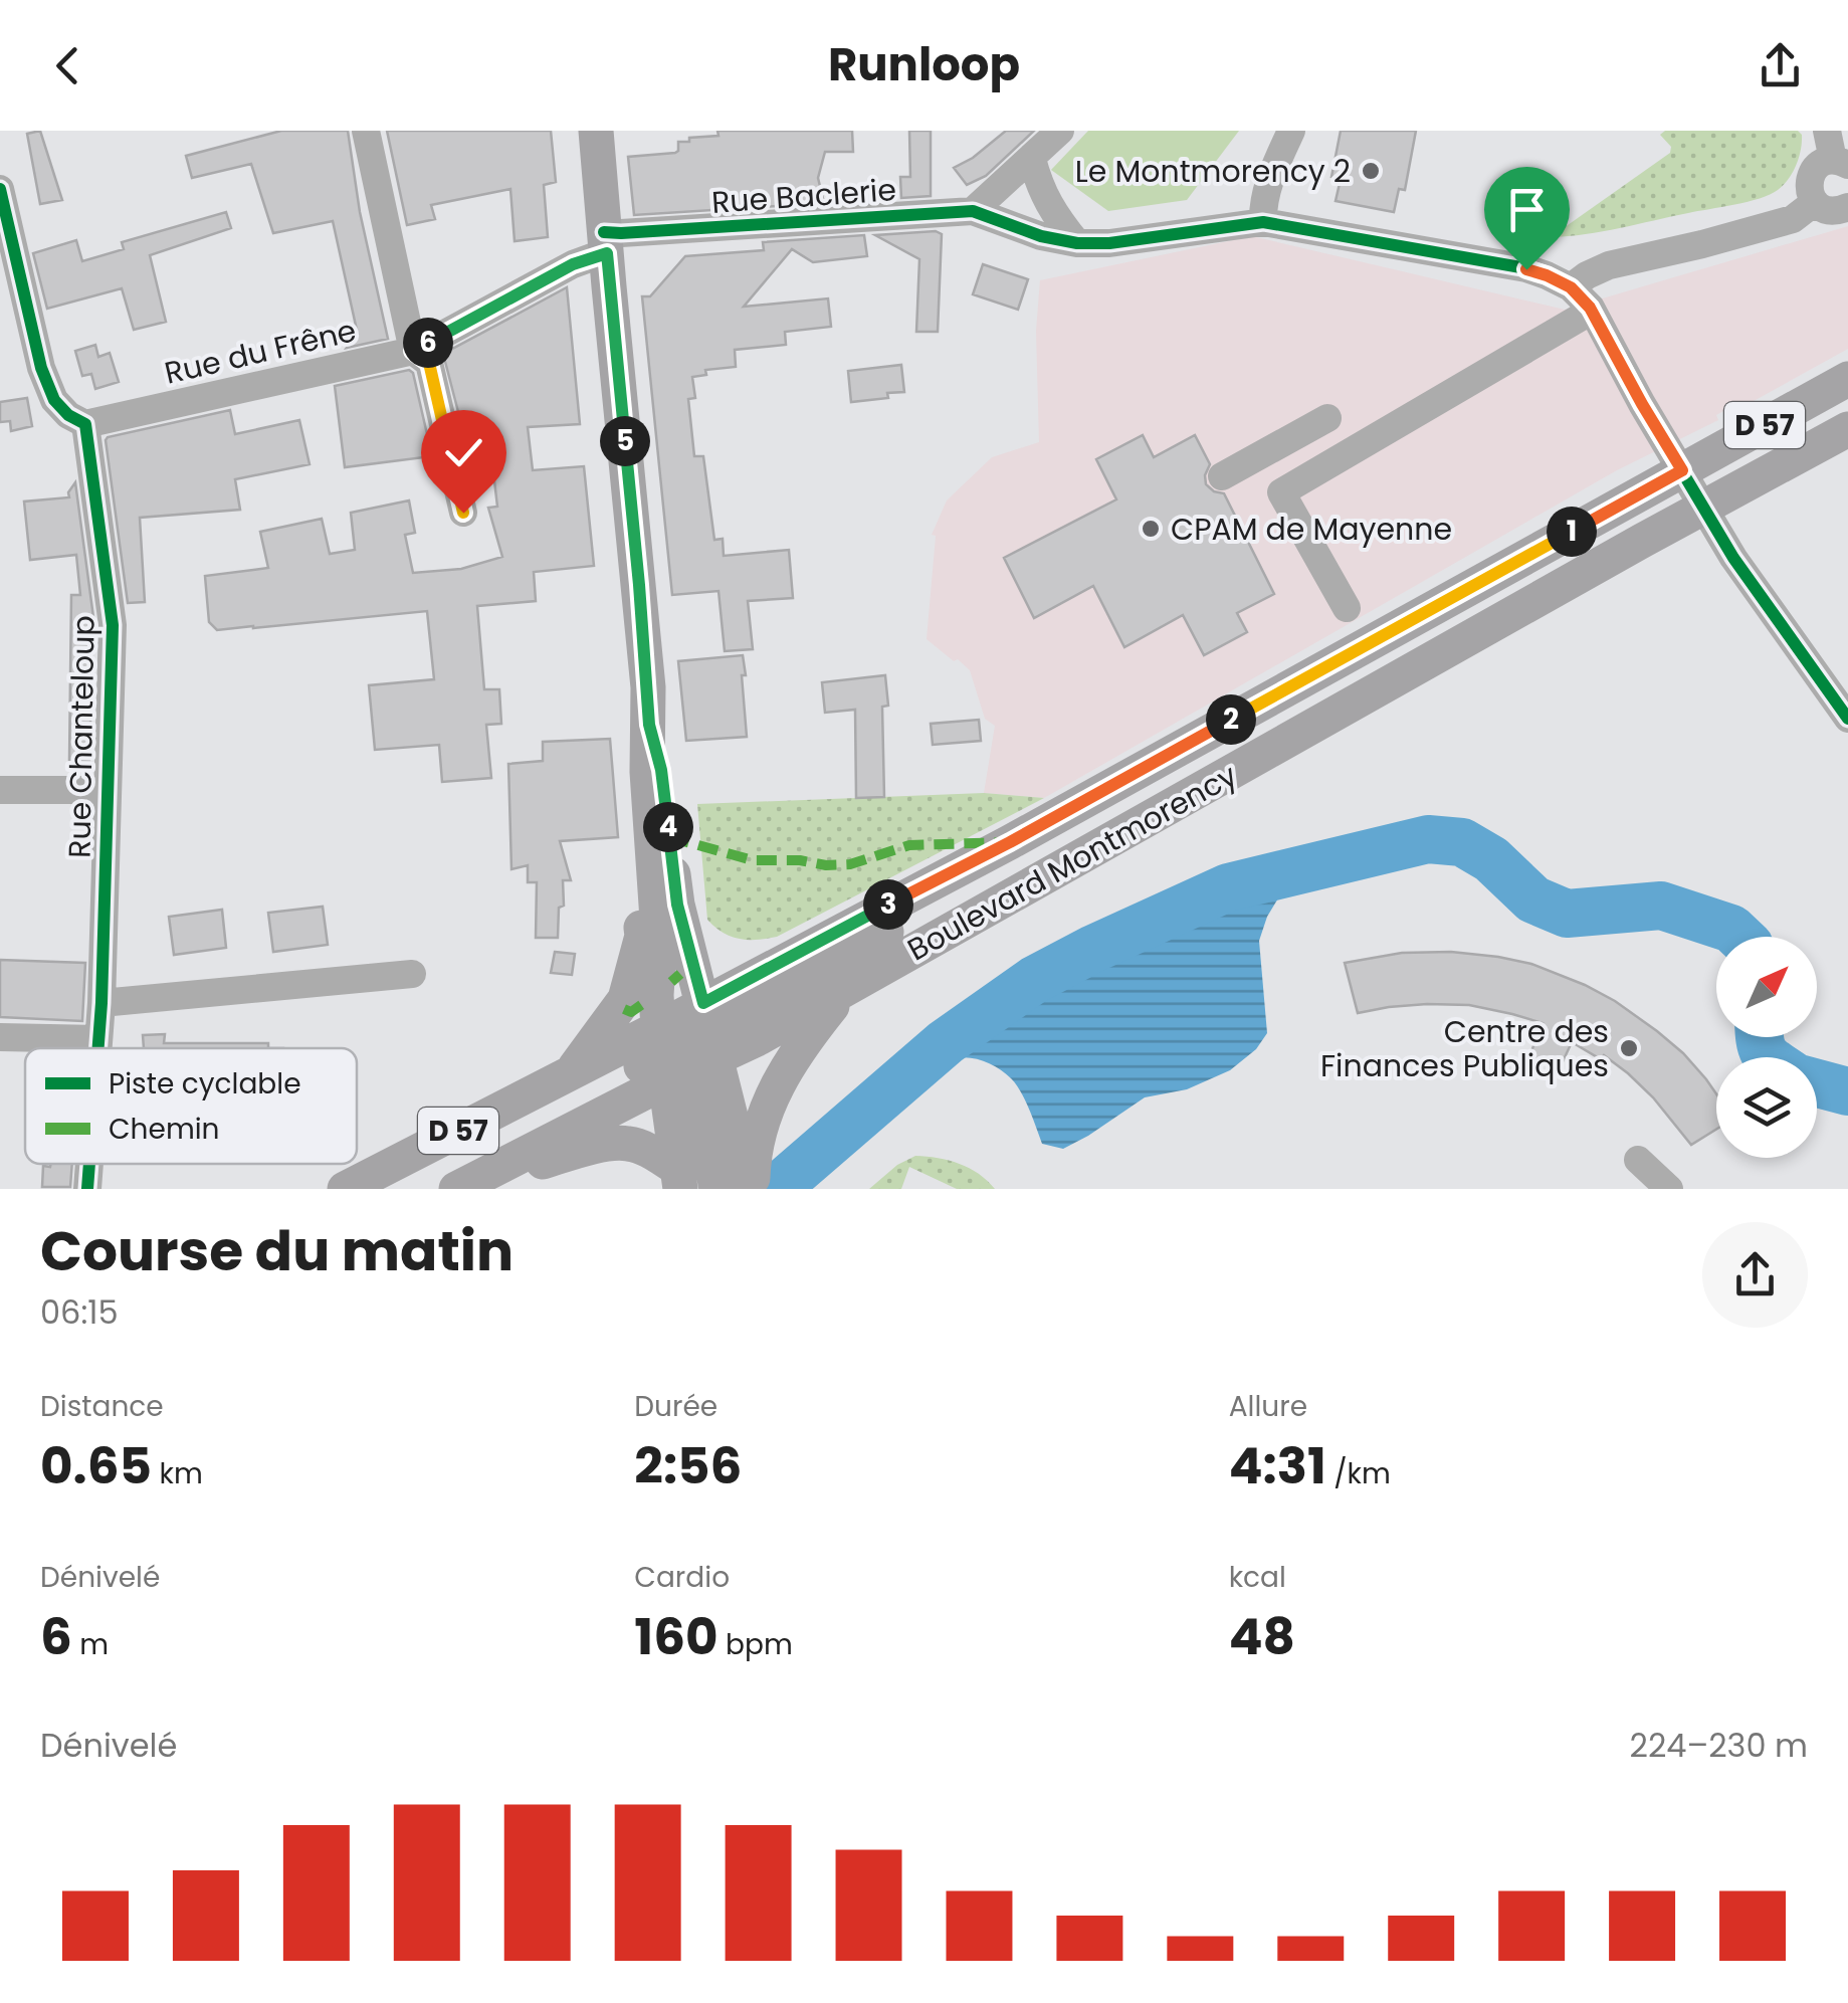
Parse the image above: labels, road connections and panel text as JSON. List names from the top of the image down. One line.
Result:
{"streets":{"main road":["D 57","Boulevard Montmorency"],"street":["Rue Baclerie","Rue du Frêne","Rue Chanteloup"]},"crossings":[["Rue Baclerie","Rue du Frêne"],["Rue du Frêne","Rue Chanteloup"],["D 57","Boulevard Montmorency"]],"places":["Le Montmorency 2","CPAM de Mayenne","Centre des Finances Publiques"],"legend":["Piste cyclable","Chemin"],"north":"top right","page":{"header":"Runloop","pins":["6","5","1","2","4","3"],"heading":["Course du matin","06:15"],"stats":[["Distance","0.65 km"],["Durée","2:56"],["Allure","4:31 /km"],["Dénivelé","6 m"],["Cardio","160 bpm"],["kcal","48"]],"chart":["Dénivelé","224–230 m"]}}
